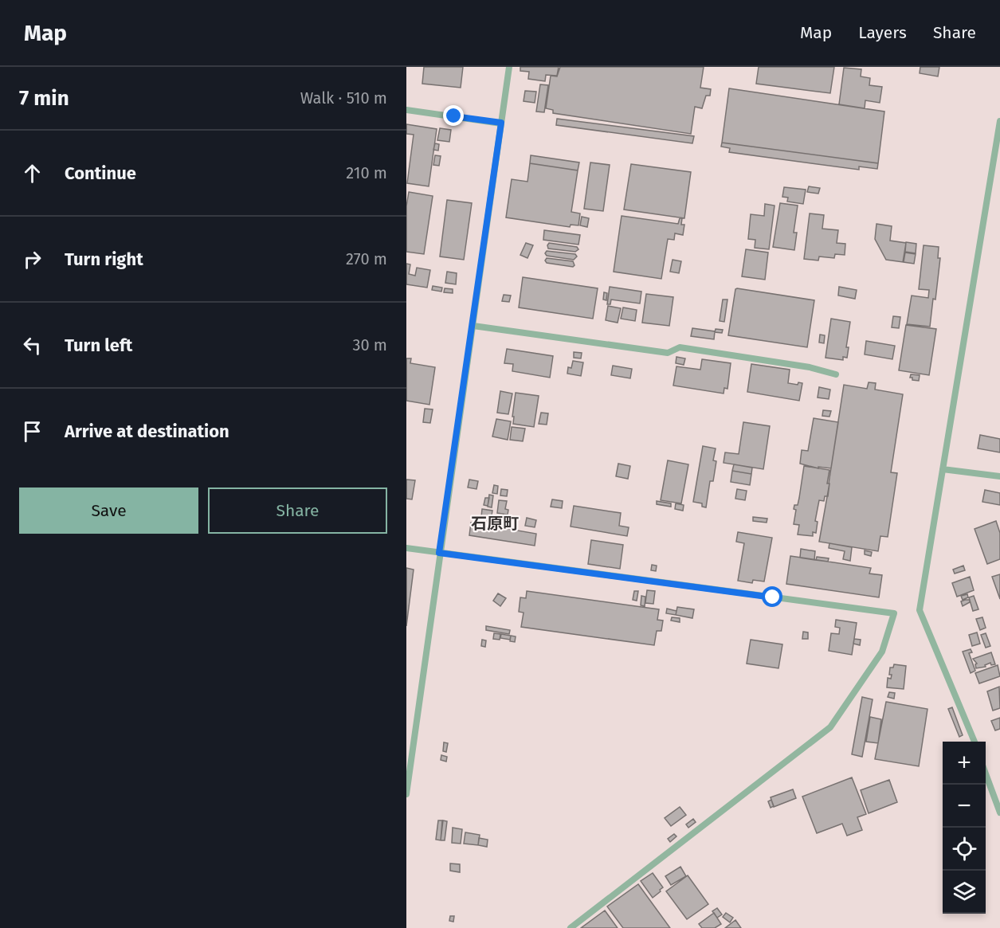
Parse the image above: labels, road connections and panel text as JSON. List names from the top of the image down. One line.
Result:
{"districts":["石原町"],"page":{"header":"Map","nav":["Map","Layers","Share"],"heading":["7 min","Walk · 510 m"],"list":[["Continue","210 m"],["Turn right","270 m"],["Turn left","30 m"],"Arrive at destination"],"buttons":["Save","Share"],"map_buttons":["+","−"]}}
